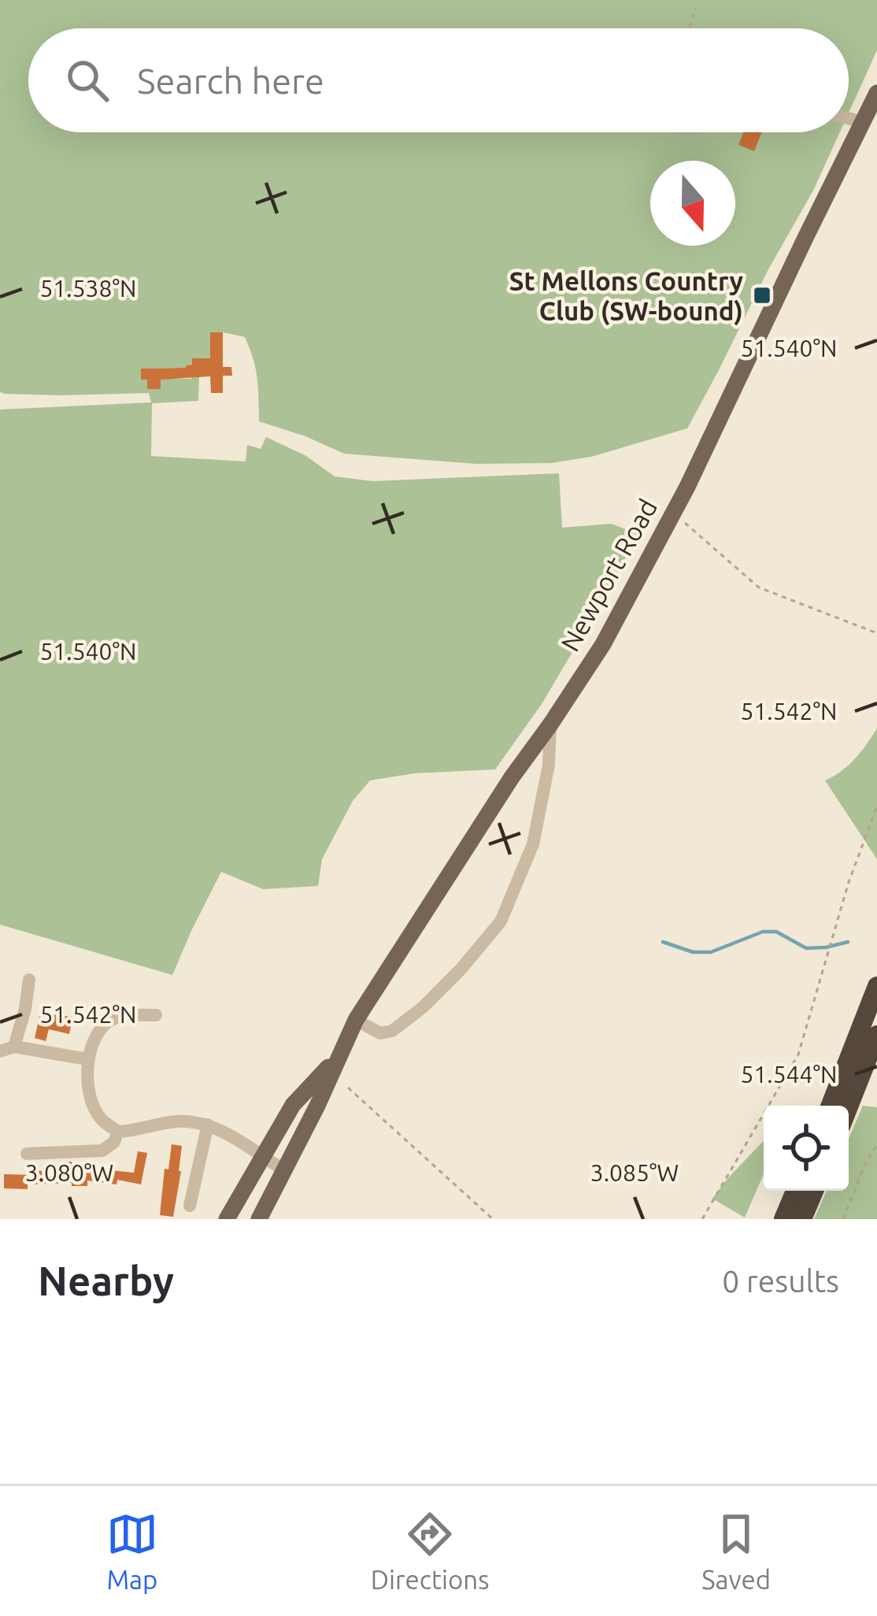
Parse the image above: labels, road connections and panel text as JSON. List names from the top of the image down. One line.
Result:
{"streets":{"main road":["Newport Road"]},"places":{"transit":["St Mellons Country Club (SW-bound)"]},"north":"bottom","page":{"search":"Search here","heading":["Nearby","0 results"],"nav":["Map","Directions","Saved"]},"coordinates":["51.538°N","51.540°N","51.542°N","51.544°N","3.080°W","3.085°W"]}
